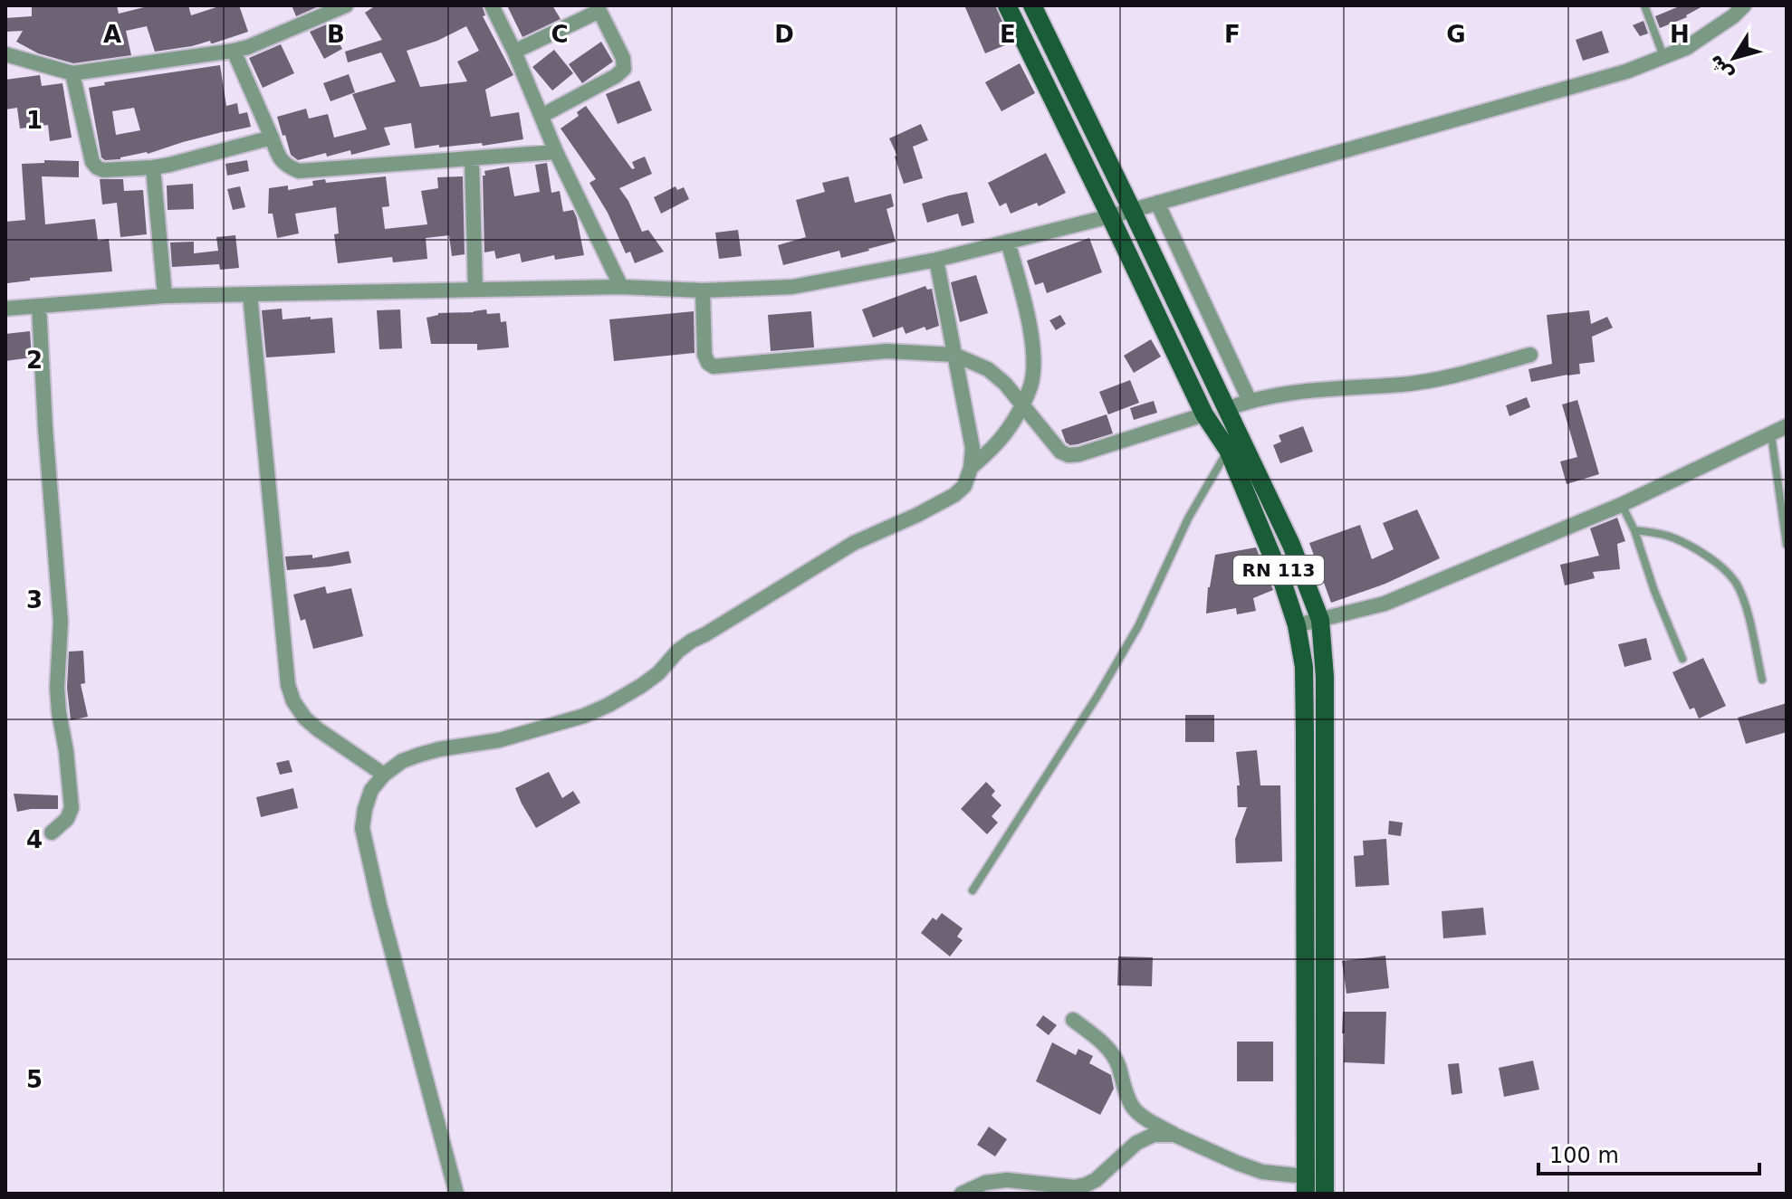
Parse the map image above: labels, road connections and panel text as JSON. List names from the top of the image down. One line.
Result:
{"streets":{"main road":["RN 113"]},"scale_bar":"100 m","north":"bottom left","grid":{"columns":["A","B","C","D","E","F","G","H"],"rows":["1","2","3","4","5"]}}
